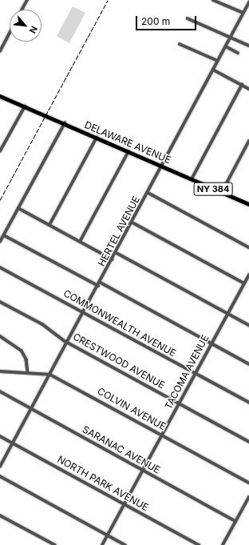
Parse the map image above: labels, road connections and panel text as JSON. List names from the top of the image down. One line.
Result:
{"streets":{"main road":["DELAWARE AVENUE","NY 384"],"street":["HERTEL AVENUE","COMMONWEALTH AVENUE","CRESTWOOD AVENUE","TACOMA AVENUE","COLVIN AVENUE","SARANAC AVENUE","NORTH PARK AVENUE"]},"crossings":[["DELAWARE AVENUE","HERTEL AVENUE"],["HERTEL AVENUE","COMMONWEALTH AVENUE"],["HERTEL AVENUE","CRESTWOOD AVENUE"],["HERTEL AVENUE","COLVIN AVENUE"],["HERTEL AVENUE","SARANAC AVENUE"],["HERTEL AVENUE","NORTH PARK AVENUE"],["COMMONWEALTH AVENUE","TACOMA AVENUE"],["CRESTWOOD AVENUE","TACOMA AVENUE"],["TACOMA AVENUE","COLVIN AVENUE"],["TACOMA AVENUE","SARANAC AVENUE"],["TACOMA AVENUE","NORTH PARK AVENUE"]],"scale_bar":"200 m","north":"bottom right"}
